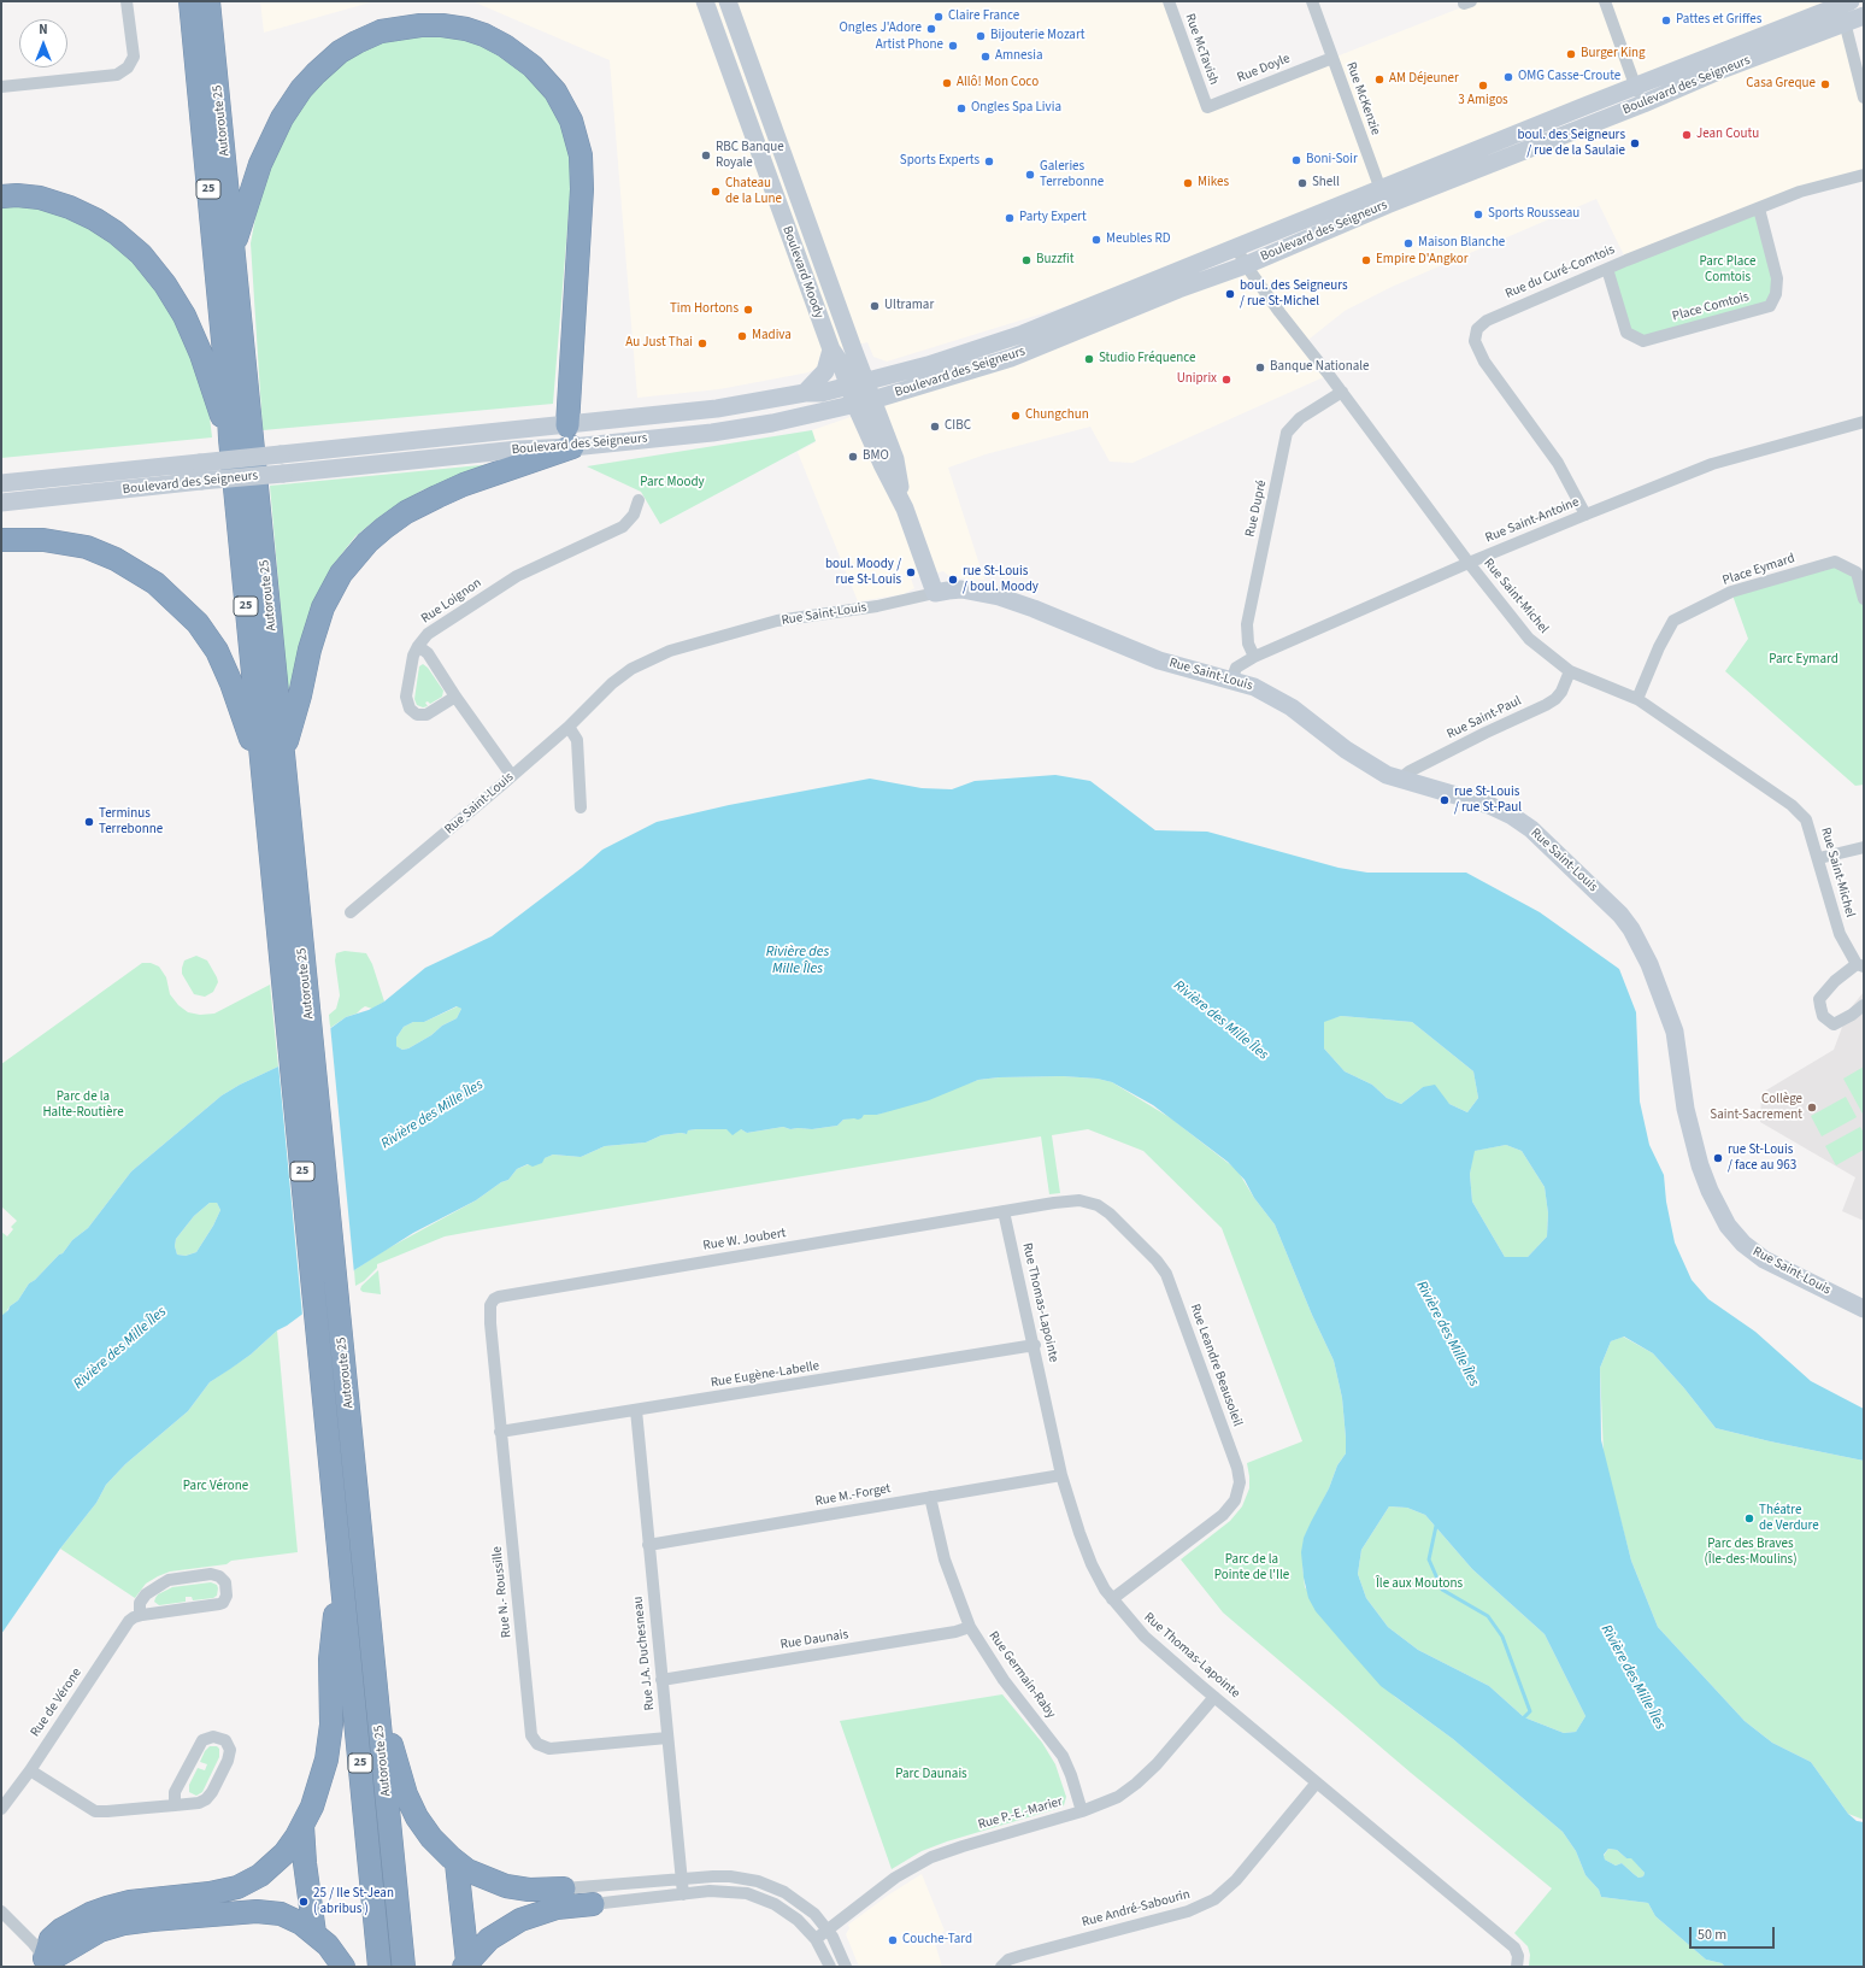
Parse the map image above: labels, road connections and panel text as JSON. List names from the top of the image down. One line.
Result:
{"streets":{"highway":["Autoroute 25","25"],"main road":["Boulevard des Seigneurs","Boulevard Moody","Rue Saint-Louis"],"street":["Rue McTavish","Rue Doyle","Rue McKenzie","Rue du Curé-Comtois","Place Comtois","Rue Dupré","Rue Saint-Antoine","Place Eymard","Rue Saint-Michel","Rue Loignon","Rue Saint-Paul","Rue W. Joubert","Rue Thomas-Lapointe","Rue Leandre Beausoleil","Rue Eugène-Labelle","Rue M.-Forget","Rue N.- Roussille","Rue Daunais","Rue J.A. Duchesneau","Rue Germain-Raby","Rue de Vérone","Rue P.-E.-Marier","Rue André-Sabourin"]},"crossings":[["Rue McTavish","Rue Doyle"],["Rue Doyle","Rue McKenzie"],["Boulevard des Seigneurs","Rue McKenzie"],["Boulevard des Seigneurs","Boulevard Moody"],["Boulevard des Seigneurs","Rue Saint-Michel"],["Boulevard Moody","Rue Saint-Louis"],["Rue du Curé-Comtois","Place Comtois"],["Rue du Curé-Comtois","Rue Saint-Antoine"],["Rue Dupré","Rue Saint-Antoine"],["Rue Dupré","Rue Saint-Michel"],["Rue Saint-Antoine","Rue Saint-Michel"],["Rue Saint-Antoine","Rue Saint-Louis"],["Place Eymard","Rue Saint-Michel"],["Rue Saint-Michel","Rue Saint-Paul"],["Rue Saint-Louis","Rue Saint-Paul"],["Rue W. Joubert","Rue Thomas-Lapointe"],["Rue W. Joubert","Rue Leandre Beausoleil"],["Rue W. Joubert","Rue N.- Roussille"],["Rue Thomas-Lapointe","Rue Leandre Beausoleil"],["Rue Thomas-Lapointe","Rue Eugène-Labelle"],["Rue Thomas-Lapointe","Rue M.-Forget"],["Rue Thomas-Lapointe","Rue P.-E.-Marier"],["Rue Thomas-Lapointe","Rue André-Sabourin"],["Rue Eugène-Labelle","Rue N.- Roussille"],["Rue Eugène-Labelle","Rue J.A. Duchesneau"],["Rue M.-Forget","Rue J.A. Duchesneau"],["Rue M.-Forget","Rue Germain-Raby"],["Rue N.- Roussille","Rue J.A. Duchesneau"],["Rue Daunais","Rue J.A. Duchesneau"],["Rue Daunais","Rue Germain-Raby"],["Rue Germain-Raby","Rue P.-E.-Marier"]],"water":["Rivière des Mille Îles"],"parks":["Parc Place Comtois","Parc Moody","Parc Eymard","Parc de la Halte-Routière","Parc Vérone","Parc des Braves (Île-des-Moulins)","Parc de la Pointe de l'Ile","Île aux Moutons","Parc Daunais"],"places":["Claire France","Pattes et Griffes","Ongles J'Adore","Bijouterie Mozart","Artist Phone","Burger King","Amnesia","OMG Casse-Croute","AM Déjeuner","Allô! Mon Coco","Casa Greque","3 Amigos","Ongles Spa Livia","Jean Coutu","boul. des Seigneurs / rue de la Saulaie","RBC Banque Royale","Boni-Soir","Sports Experts","Galeries Terrebonne","Mikes","Shell","Chateau de la Lune","Sports Rousseau","Party Expert","Meubles RD","Maison Blanche","Buzzfit","Empire D'Angkor","boul. des Seigneurs / rue St-Michel","Ultramar","Tim Hortons","Madiva","Au Just Thai","Studio Fréquence","Banque Nationale","Uniprix","Chungchun","CIBC","BMO","boul. Moody / rue St-Louis","rue St-Louis / boul. Moody","rue St-Louis / rue St-Paul","Terminus Terrebonne","Collège Saint-Sacrement","rue St-Louis / face au 963","Théatre de Verdure","25 / Ile St-Jean ( abribus )","Couche-Tard"],"scale_bar":"50 m","north":"top"}
